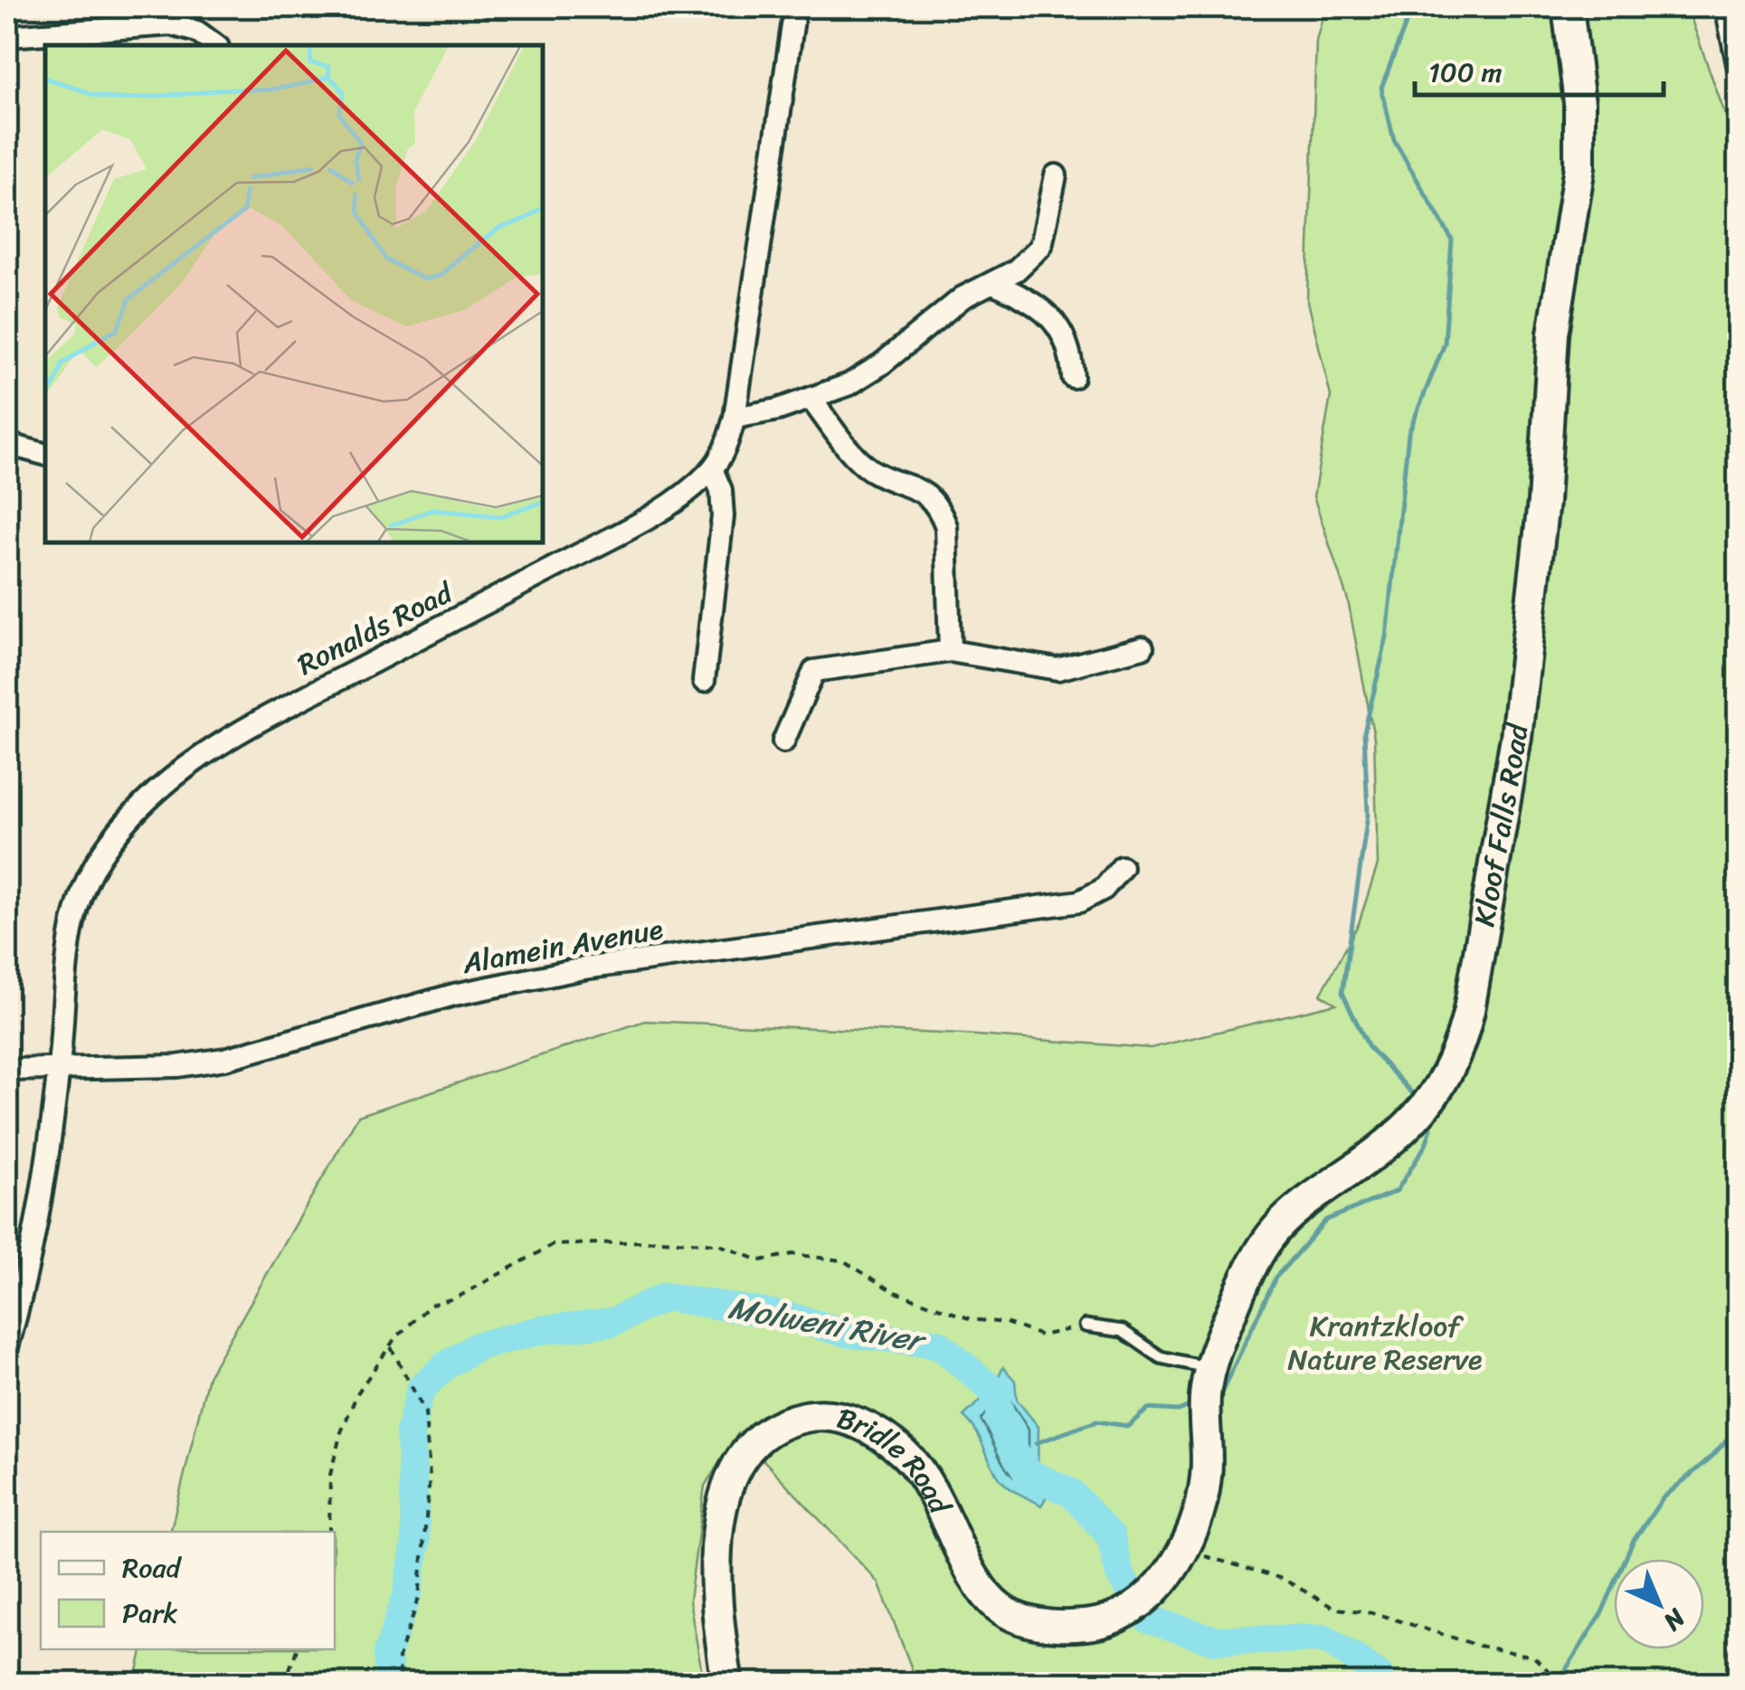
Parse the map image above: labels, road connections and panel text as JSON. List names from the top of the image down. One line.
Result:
{"streets":{"main road":["Kloof Falls Road","Bridle Road"],"street":["Ronalds Road","Alamein Avenue"]},"crossings":[["Ronalds Road","Alamein Avenue"],["Kloof Falls Road","Bridle Road"]],"water":["Molweni River"],"parks":["Krantzkloof Nature Reserve"],"legend":["Road","Park"],"scale_bar":"100 m","north":"bottom right"}
